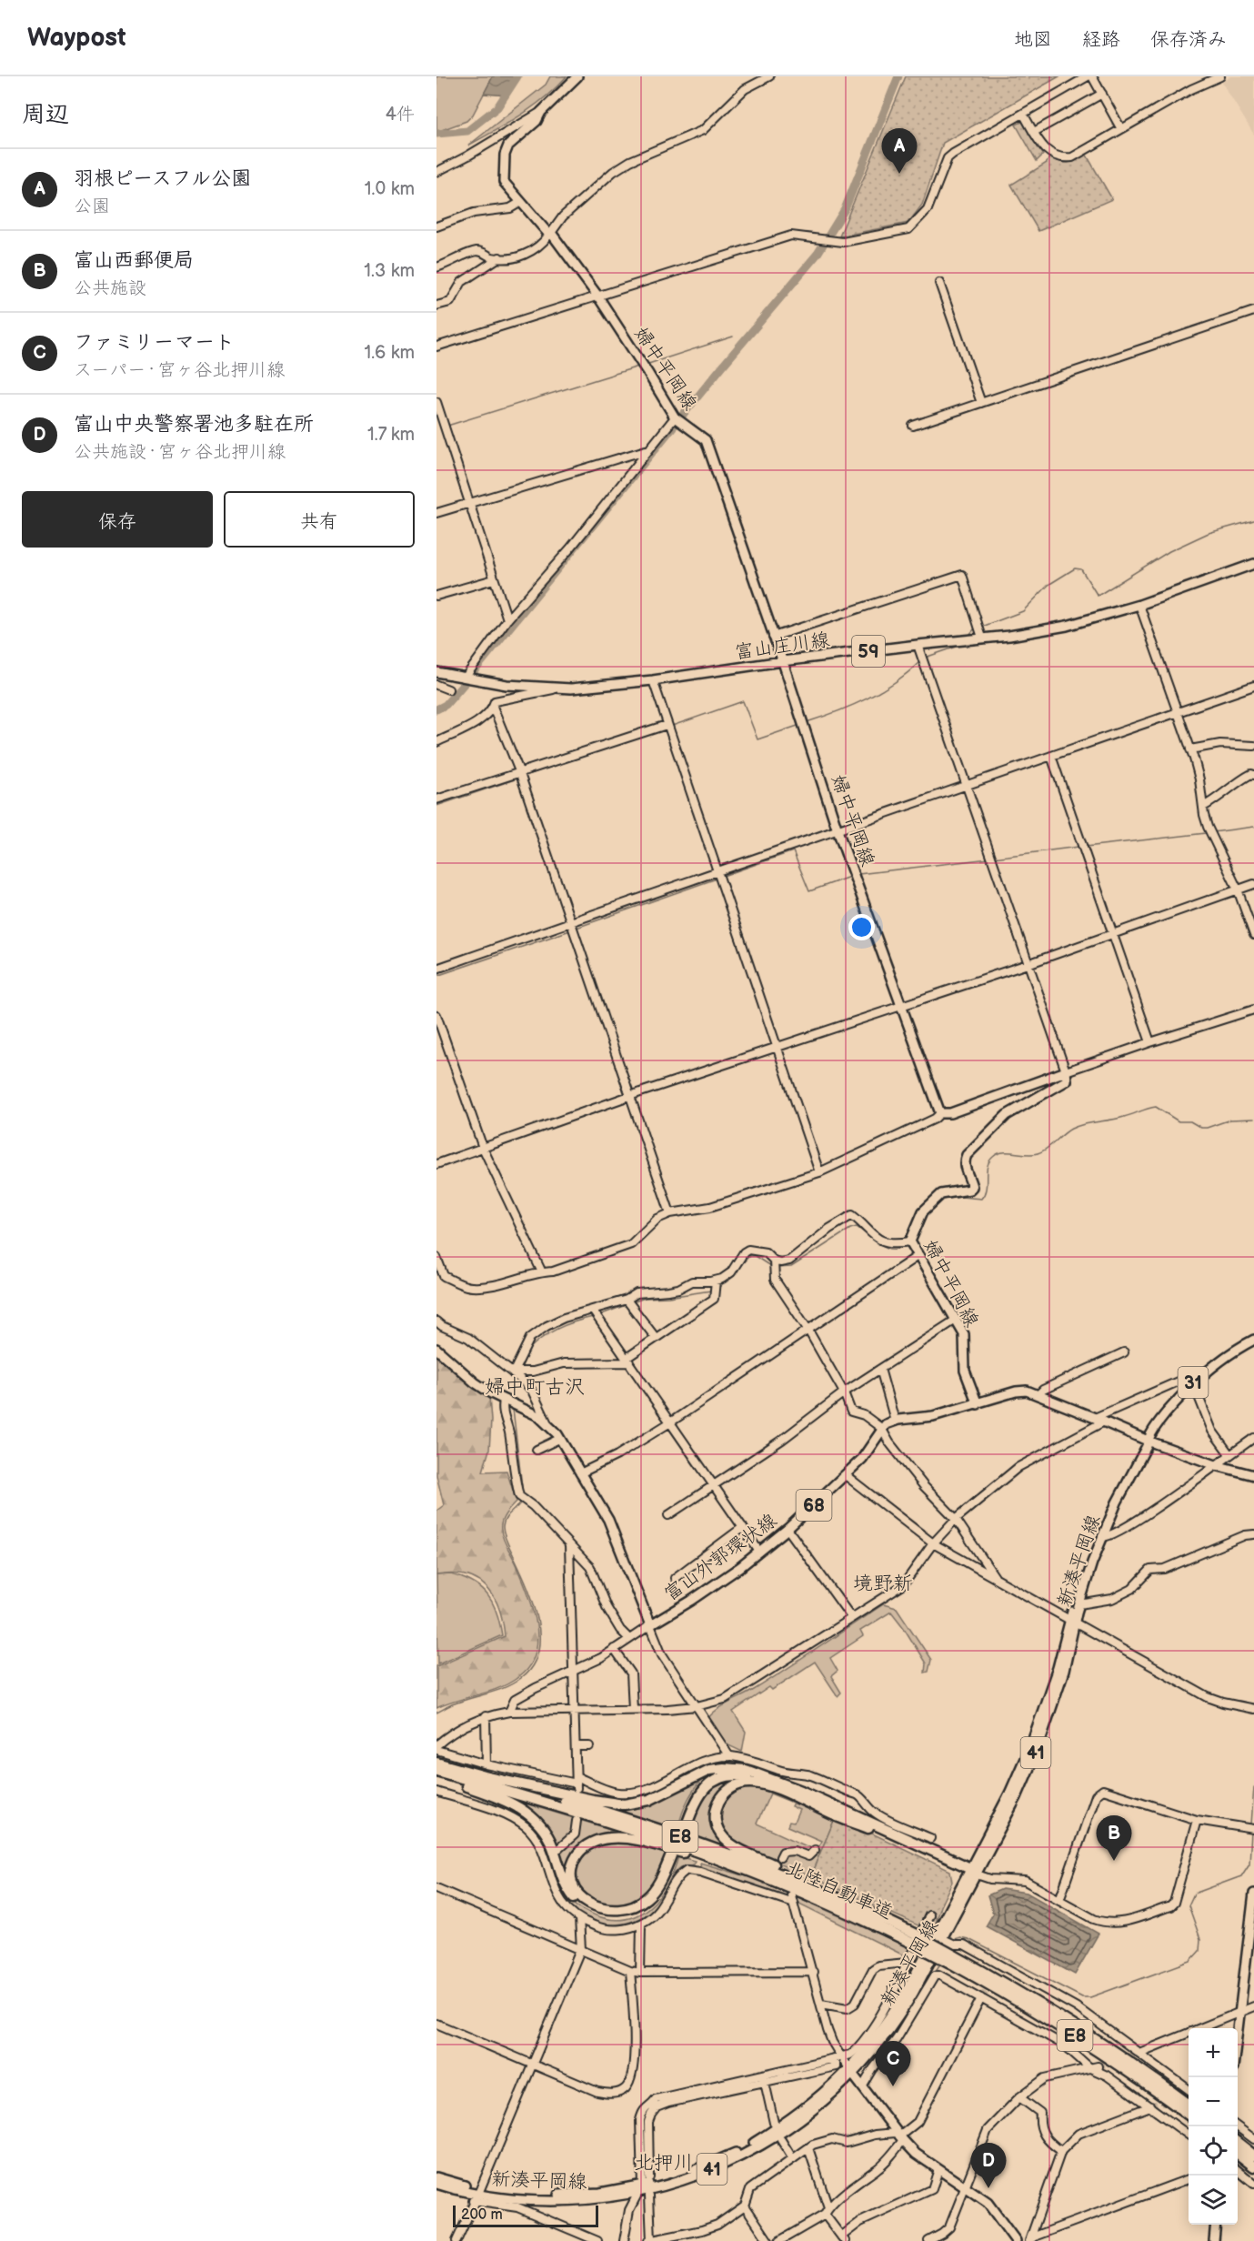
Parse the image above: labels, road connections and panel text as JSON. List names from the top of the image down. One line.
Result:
{"streets":{"highway":["E8","北陸自動車道"],"main road":["婦中平岡線","富山庄川線","59","31","68","富山外郭環状線","新湊平岡線","41"]},"crossings":[["婦中平岡線","富山庄川線"],["31","新湊平岡線"]],"districts":["婦中町古沢","境野新","北押川"],"scale_bar":"200 m","page":{"header":"Waypost","nav":["地図","経路","保存済み"],"heading":["周辺","4件"],"pins":["A","B","C","D"],"list":[{"mark":"A","name":"羽根ピースフル公園","note":"公園","value":"1.0 km"},{"mark":"B","name":"富山西郵便局","note":"公共施設","value":"1.3 km"},{"mark":"C","name":"ファミリーマート","note":"スーパー · 宮ヶ谷北押川線","value":"1.6 km"},{"mark":"D","name":"富山中央警察署池多駐在所","note":"公共施設 · 宮ヶ谷北押川線","value":"1.7 km"}],"buttons":["保存","共有"],"map_buttons":["+","−"],"scale":"200 m"}}
